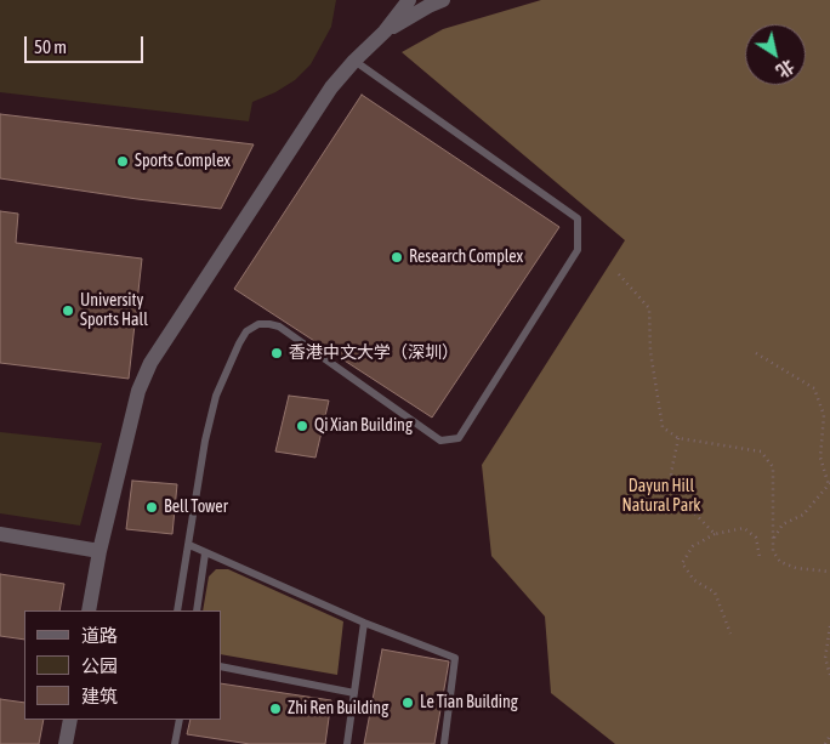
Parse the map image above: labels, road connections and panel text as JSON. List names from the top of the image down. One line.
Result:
{"parks":["Dayun Hill Natural Park"],"places":["Sports Complex","Research Complex","University Sports Hall","香港中文大学（深圳）","Qi Xian Building","Bell Tower","Le Tian Building","Zhi Ren Building"],"legend":["道路","公园","建筑"],"scale_bar":"50 m","north":"bottom right"}
